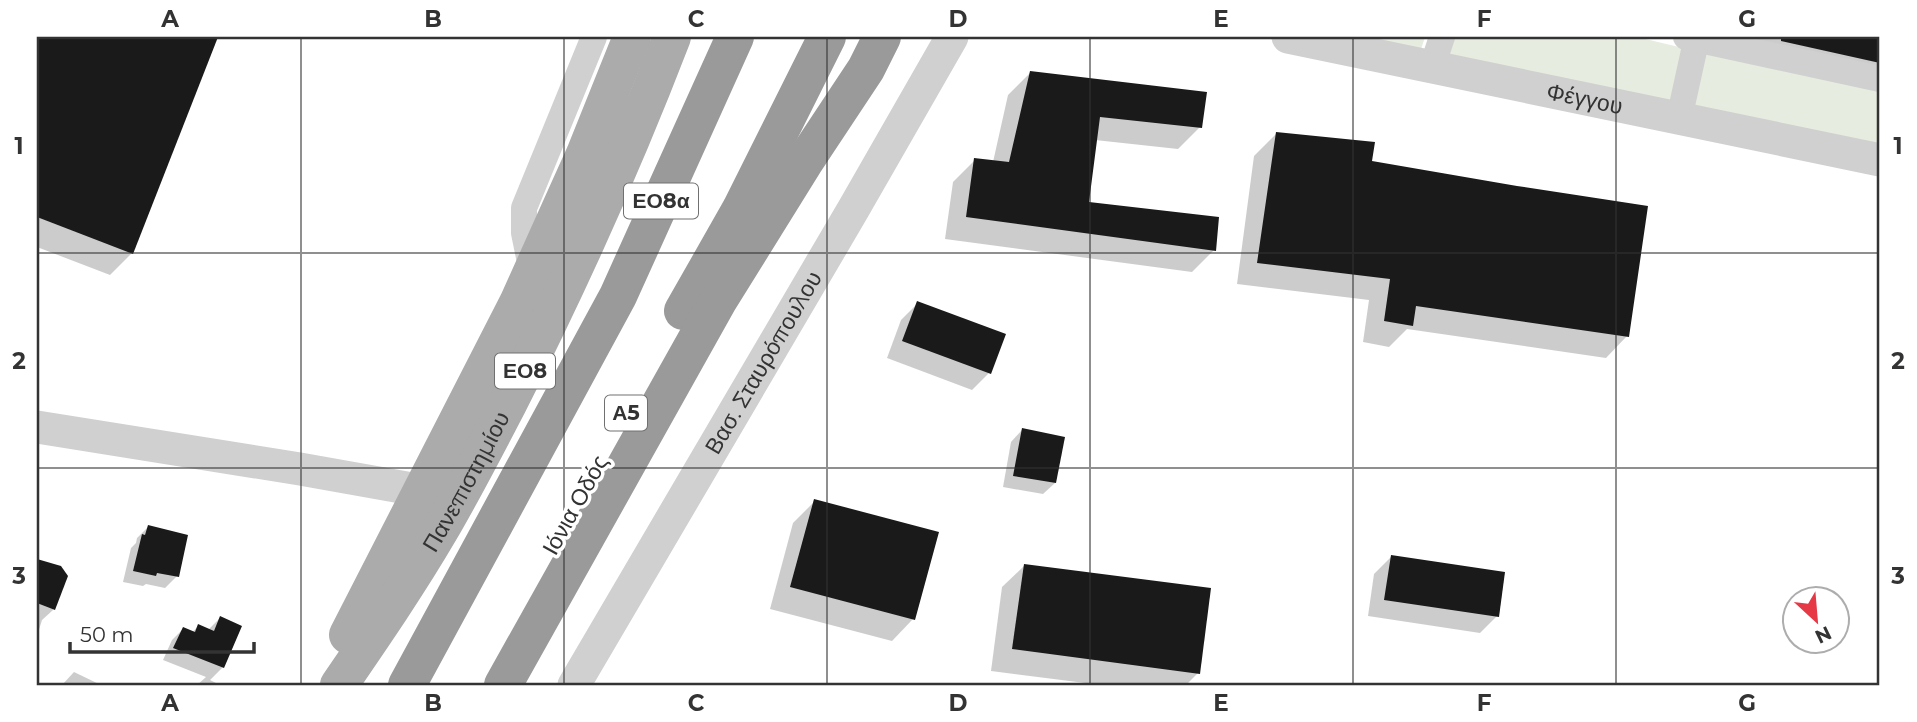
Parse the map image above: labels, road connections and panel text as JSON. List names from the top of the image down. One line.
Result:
{"streets":{"highway":["ΕΟ8α","Α5","Ιόνια Οδός"],"main road":["ΕΟ8","Πανεπιστημίου"],"street":["Φέγγου","Βασ. Σταυρόπουλου"]},"crossings":[["Α5","Ιόνια Οδός"]],"scale_bar":"50 m","north":"bottom right","grid":{"columns":["A","B","C","D","E","F","G"],"rows":["1","2","3"]}}
